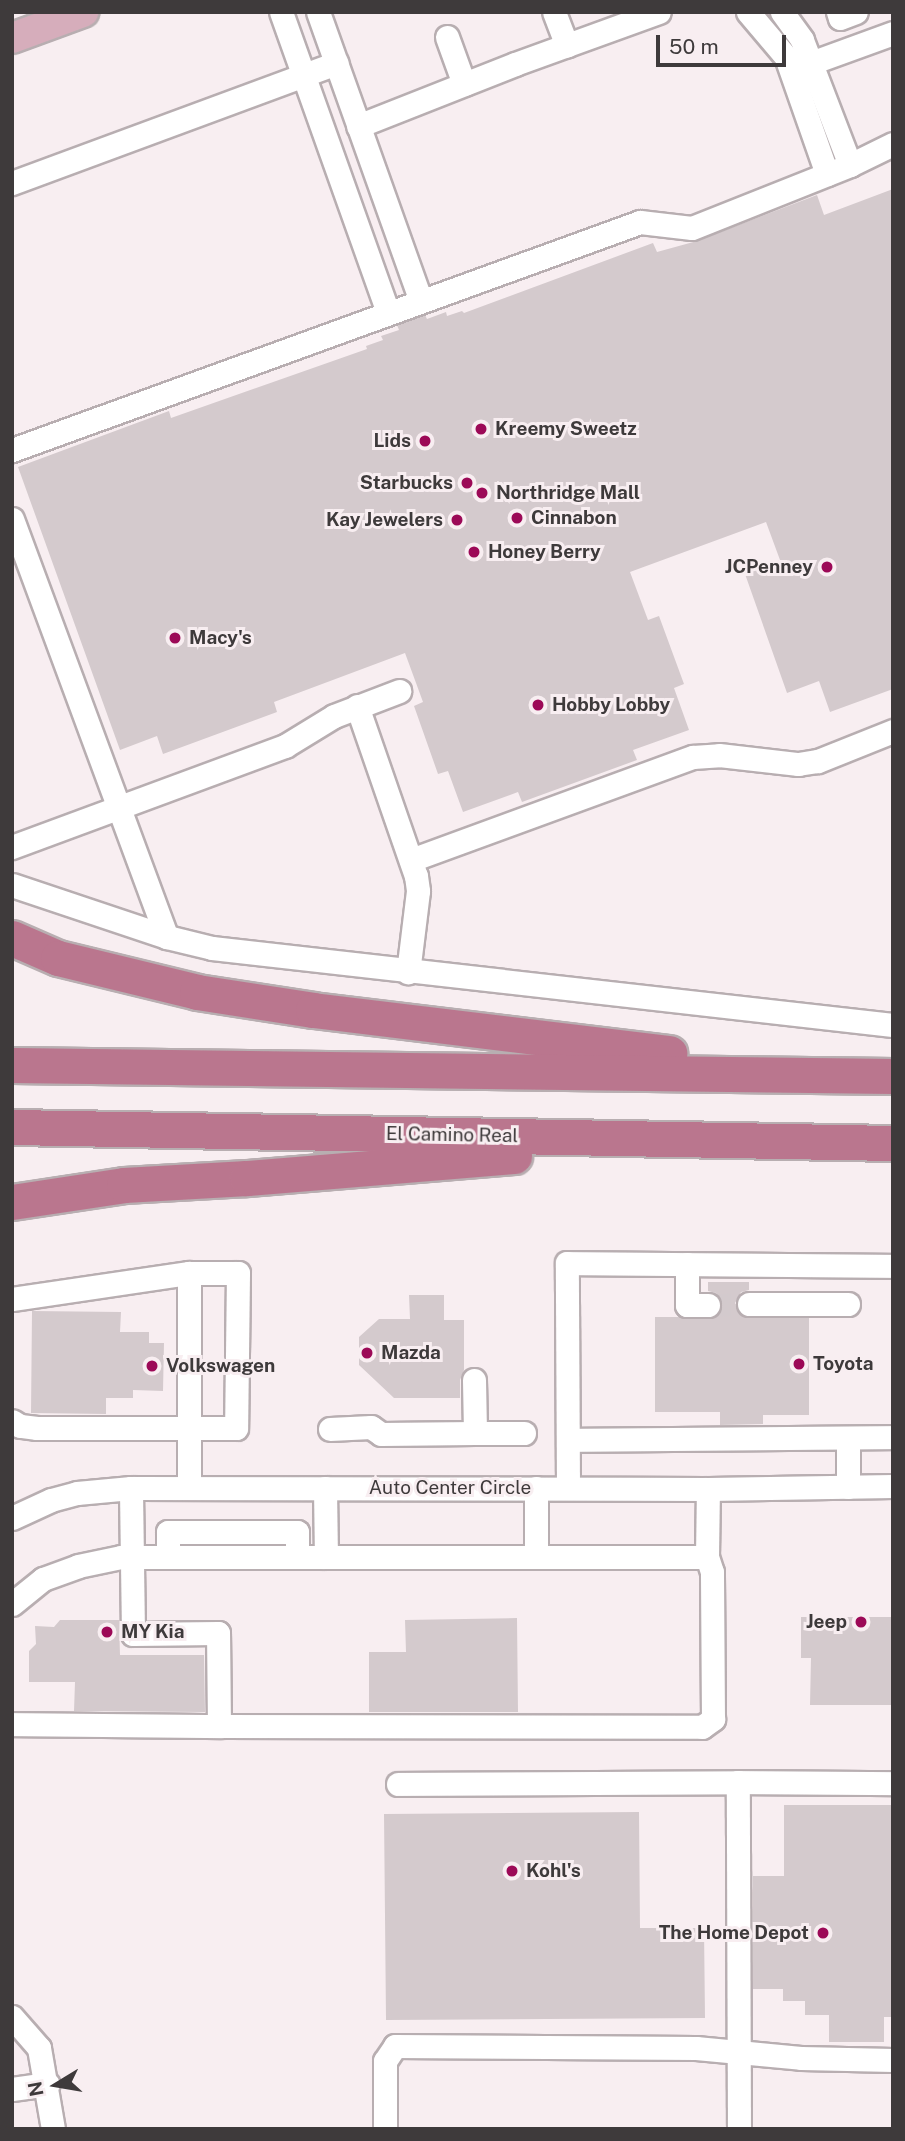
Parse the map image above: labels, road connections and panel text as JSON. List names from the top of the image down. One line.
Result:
{"streets":{"highway":["El Camino Real"],"street":["Auto Center Circle"]},"places":["Kreemy Sweetz","Lids","Starbucks","Northridge Mall","Cinnabon","Kay Jewelers","Honey Berry","JCPenney","Macy's","Hobby Lobby","Mazda","Toyota","Volkswagen","Jeep","MY Kia","Kohl's","The Home Depot"],"scale_bar":"50 m","north":"left"}
